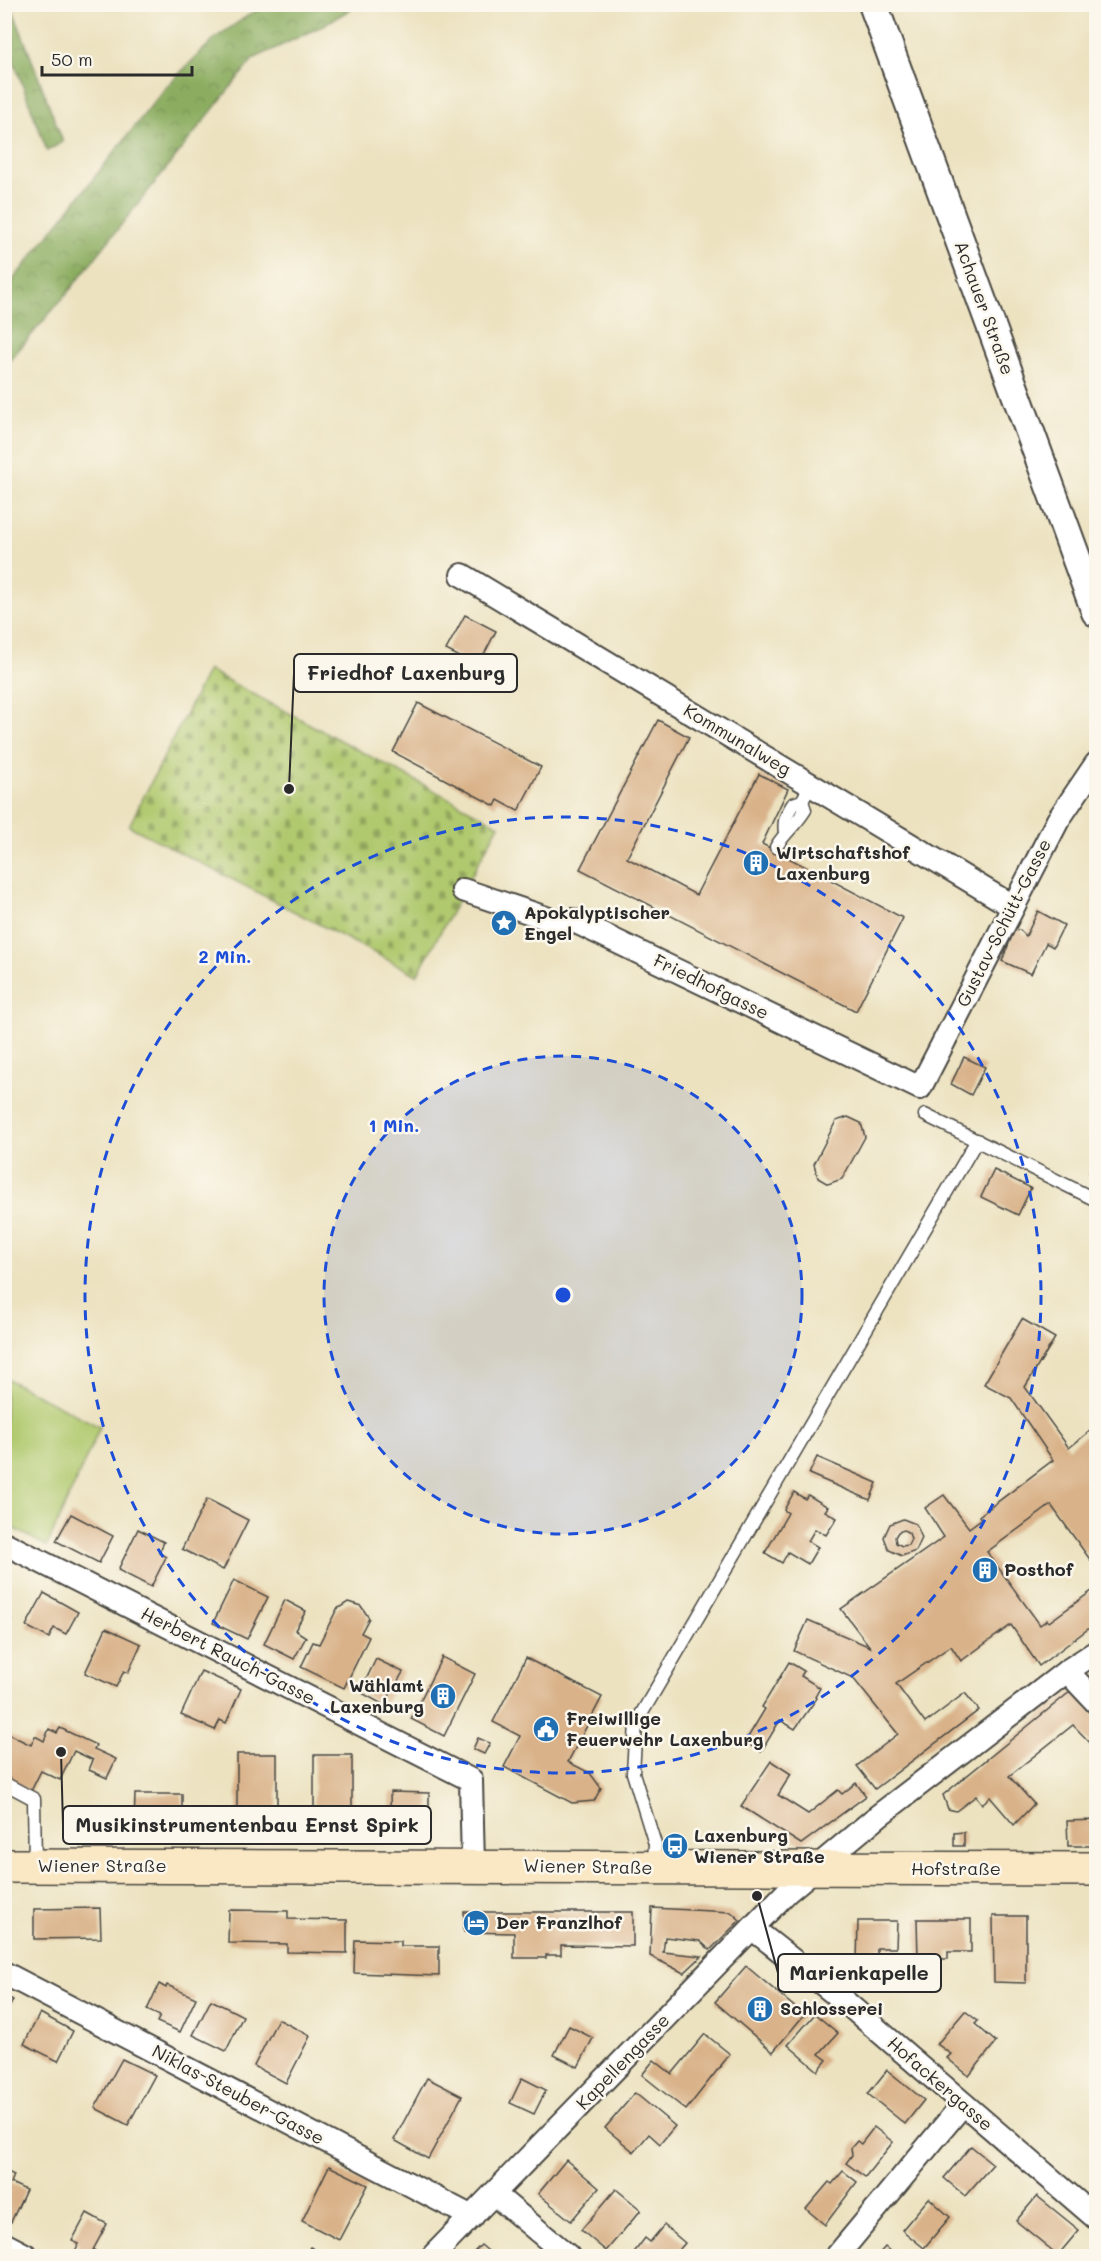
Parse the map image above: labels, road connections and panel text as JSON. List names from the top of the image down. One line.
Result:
{"streets":{"main road":["Wiener Straße","Hofstraße"],"street":["Achauer Straße","Kommunalweg","Gustav-Schütt-Gasse","Friedhofgasse","Herbert Rauch-Gasse","Kapellengasse","Hofackergasse","Niklas-Steuber-Gasse"]},"crossings":[["Kommunalweg","Gustav-Schütt-Gasse"],["Gustav-Schütt-Gasse","Friedhofgasse"],["Herbert Rauch-Gasse","Wiener Straße"],["Wiener Straße","Hofstraße"],["Wiener Straße","Kapellengasse"],["Hofstraße","Kapellengasse"],["Kapellengasse","Hofackergasse"],["Kapellengasse","Niklas-Steuber-Gasse"]],"places":{"other":["Friedhof Laxenburg","Musikinstrumentenbau Ernst Spirk","Marienkapelle"],"building":["Wirtschaftshof Laxenburg","Posthof","Wählamt Laxenburg","Schlosserei"],"place":["Apokalyptischer Engel"],"public building":["Freiwillige Feuerwehr Laxenburg"],"bus stop":["Laxenburg Wiener Straße"],"hotel":["Der Franzlhof"]},"scale_bar":"50 m","rings":["2 Min.","1 Min."]}
